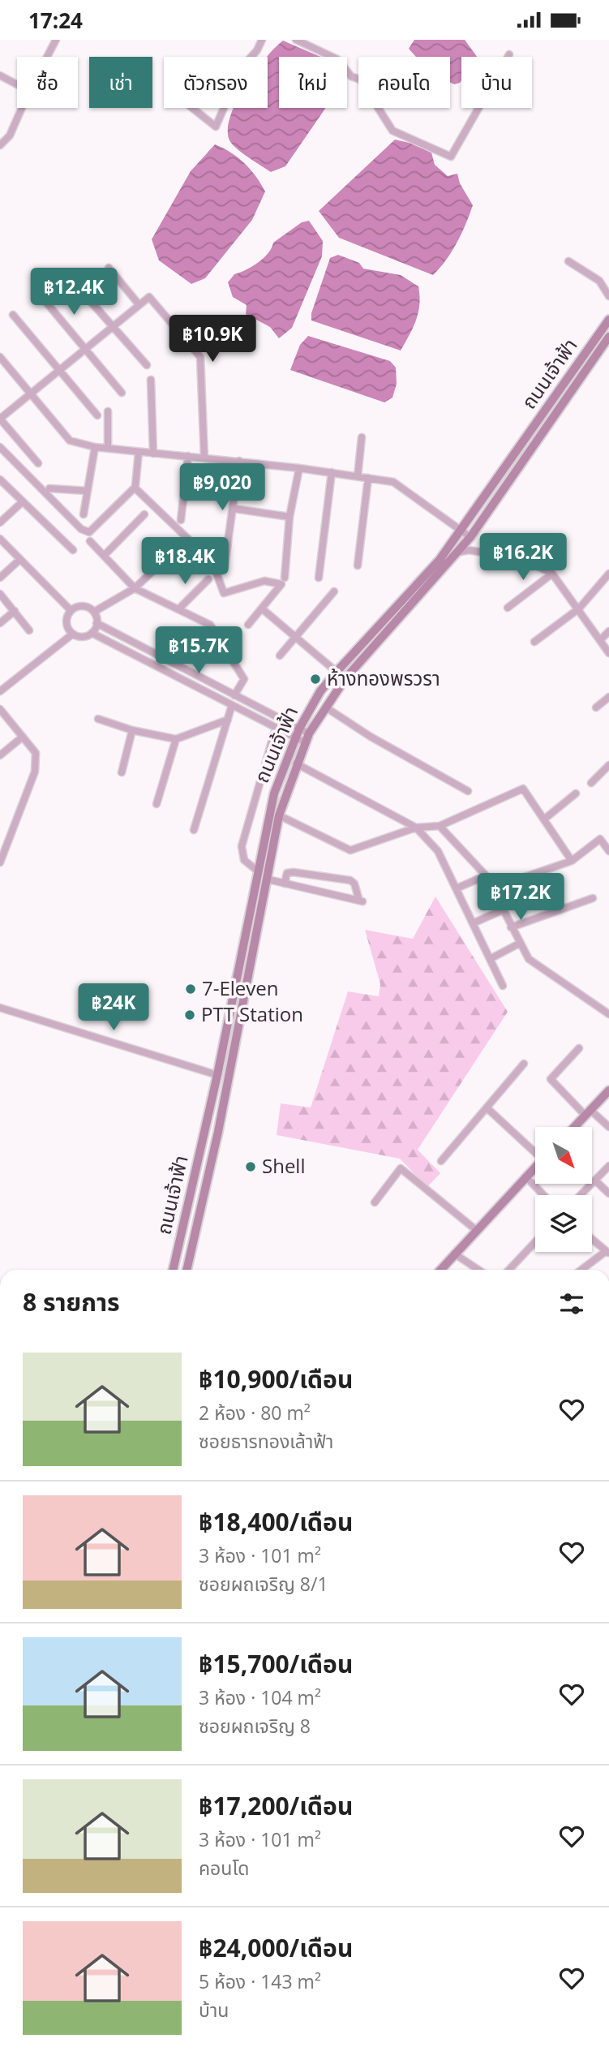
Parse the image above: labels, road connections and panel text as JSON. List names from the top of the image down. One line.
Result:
{"streets":{"main road":["ถนนเจ้าฟ้า"]},"places":["ห้างทองพรวรา","7-Eleven","PTT Station","Shell"],"north":"bottom right","page":{"status":"17:24","chip":["ซื้อ","เช่า","ตัวกรอง","ใหม่","คอนโด","บ้าน"],"price":["฿12.4K","฿10.9K","฿9,020","฿16.2K","฿18.4K","฿15.7K","฿17.2K","฿24K"],"heading":"8 รายการ","list":[{"name":"฿10,900/เดือน","note":"2 ห้อง · 80 m² · ซอยธารทองเล้าฟ้า"},{"name":"฿18,400/เดือน","note":"3 ห้อง · 101 m² · ซอยผถเจริญ 8/1"},{"name":"฿15,700/เดือน","note":"3 ห้อง · 104 m² · ซอยผถเจริญ 8"},{"name":"฿17,200/เดือน","note":"3 ห้อง · 101 m² · คอนโด"},{"name":"฿24,000/เดือน","note":"5 ห้อง · 143 m² · บ้าน"}]}}
